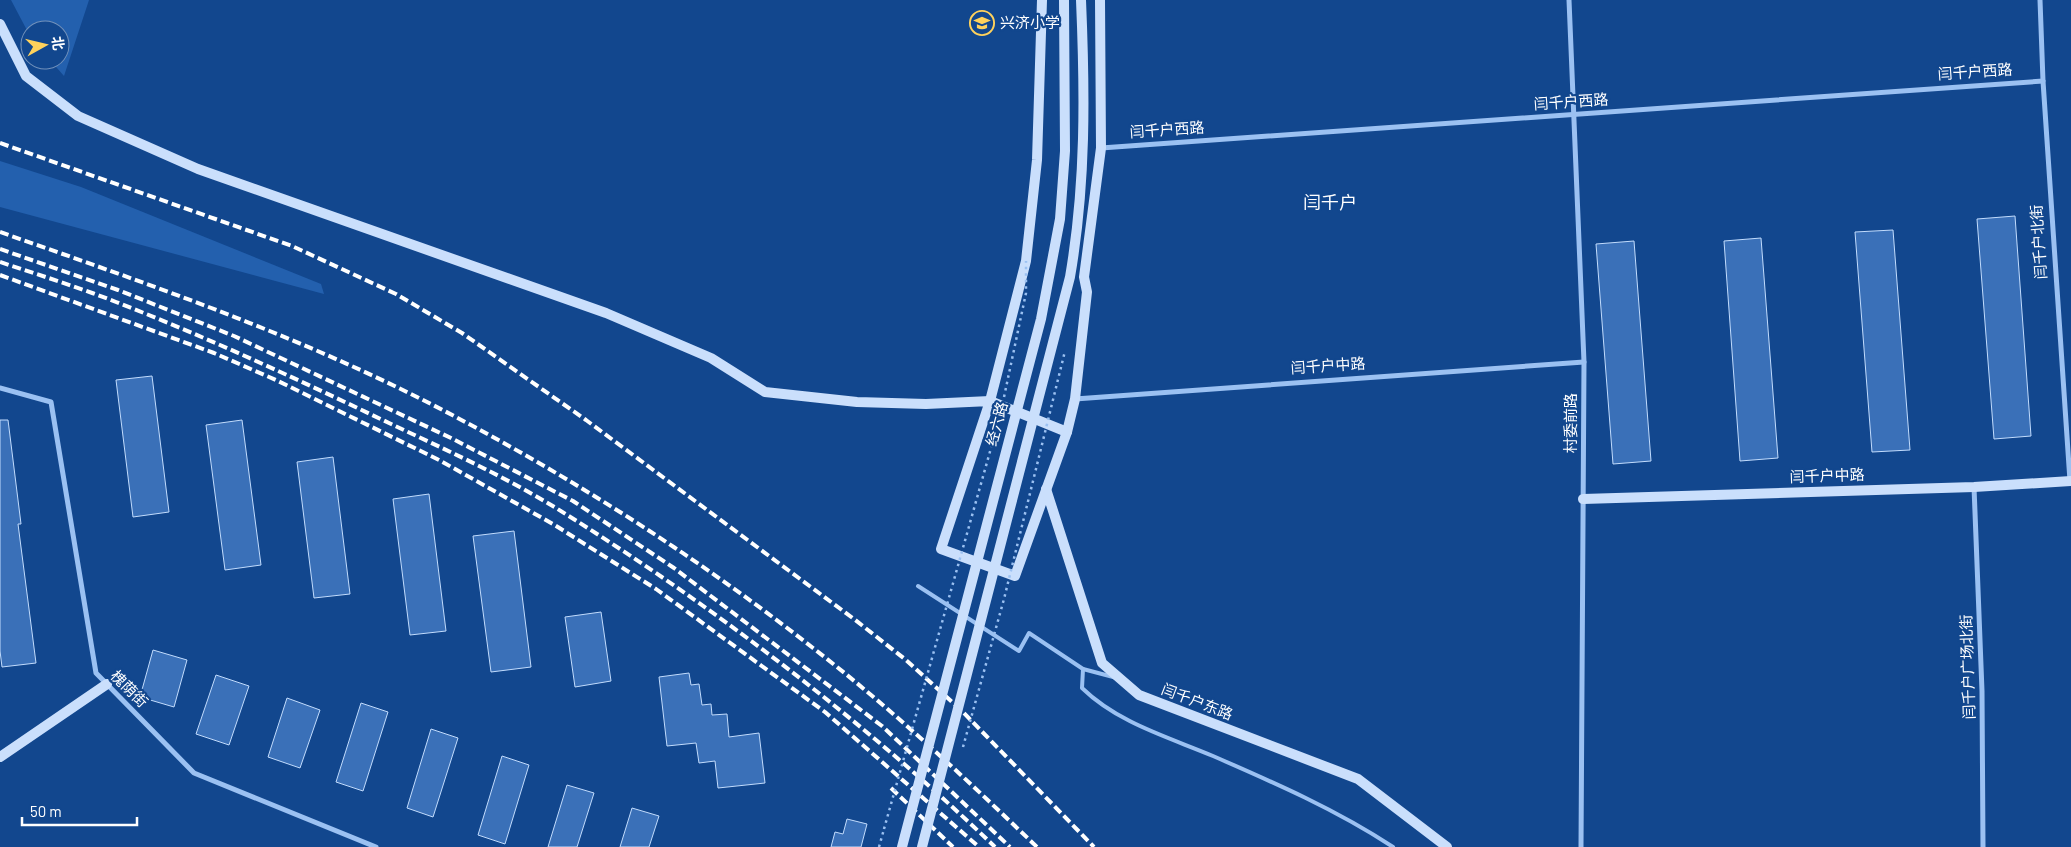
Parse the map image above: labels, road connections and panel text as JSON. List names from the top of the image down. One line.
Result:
{"streets":{"street":["闫千户西路","闫千户北街","闫千户中路","村委前路","经六路","闫千户广场北街","槐荫街","闫千户东路"]},"crossings":[["闫千户西路","闫千户北街"],["闫千户西路","村委前路"],["闫千户北街","闫千户中路"],["闫千户中路","村委前路"],["闫千户中路","闫千户广场北街"]],"districts":["闫千户"],"places":{"school or university":["兴济小学"]},"scale_bar":"50 m","north":"right"}
